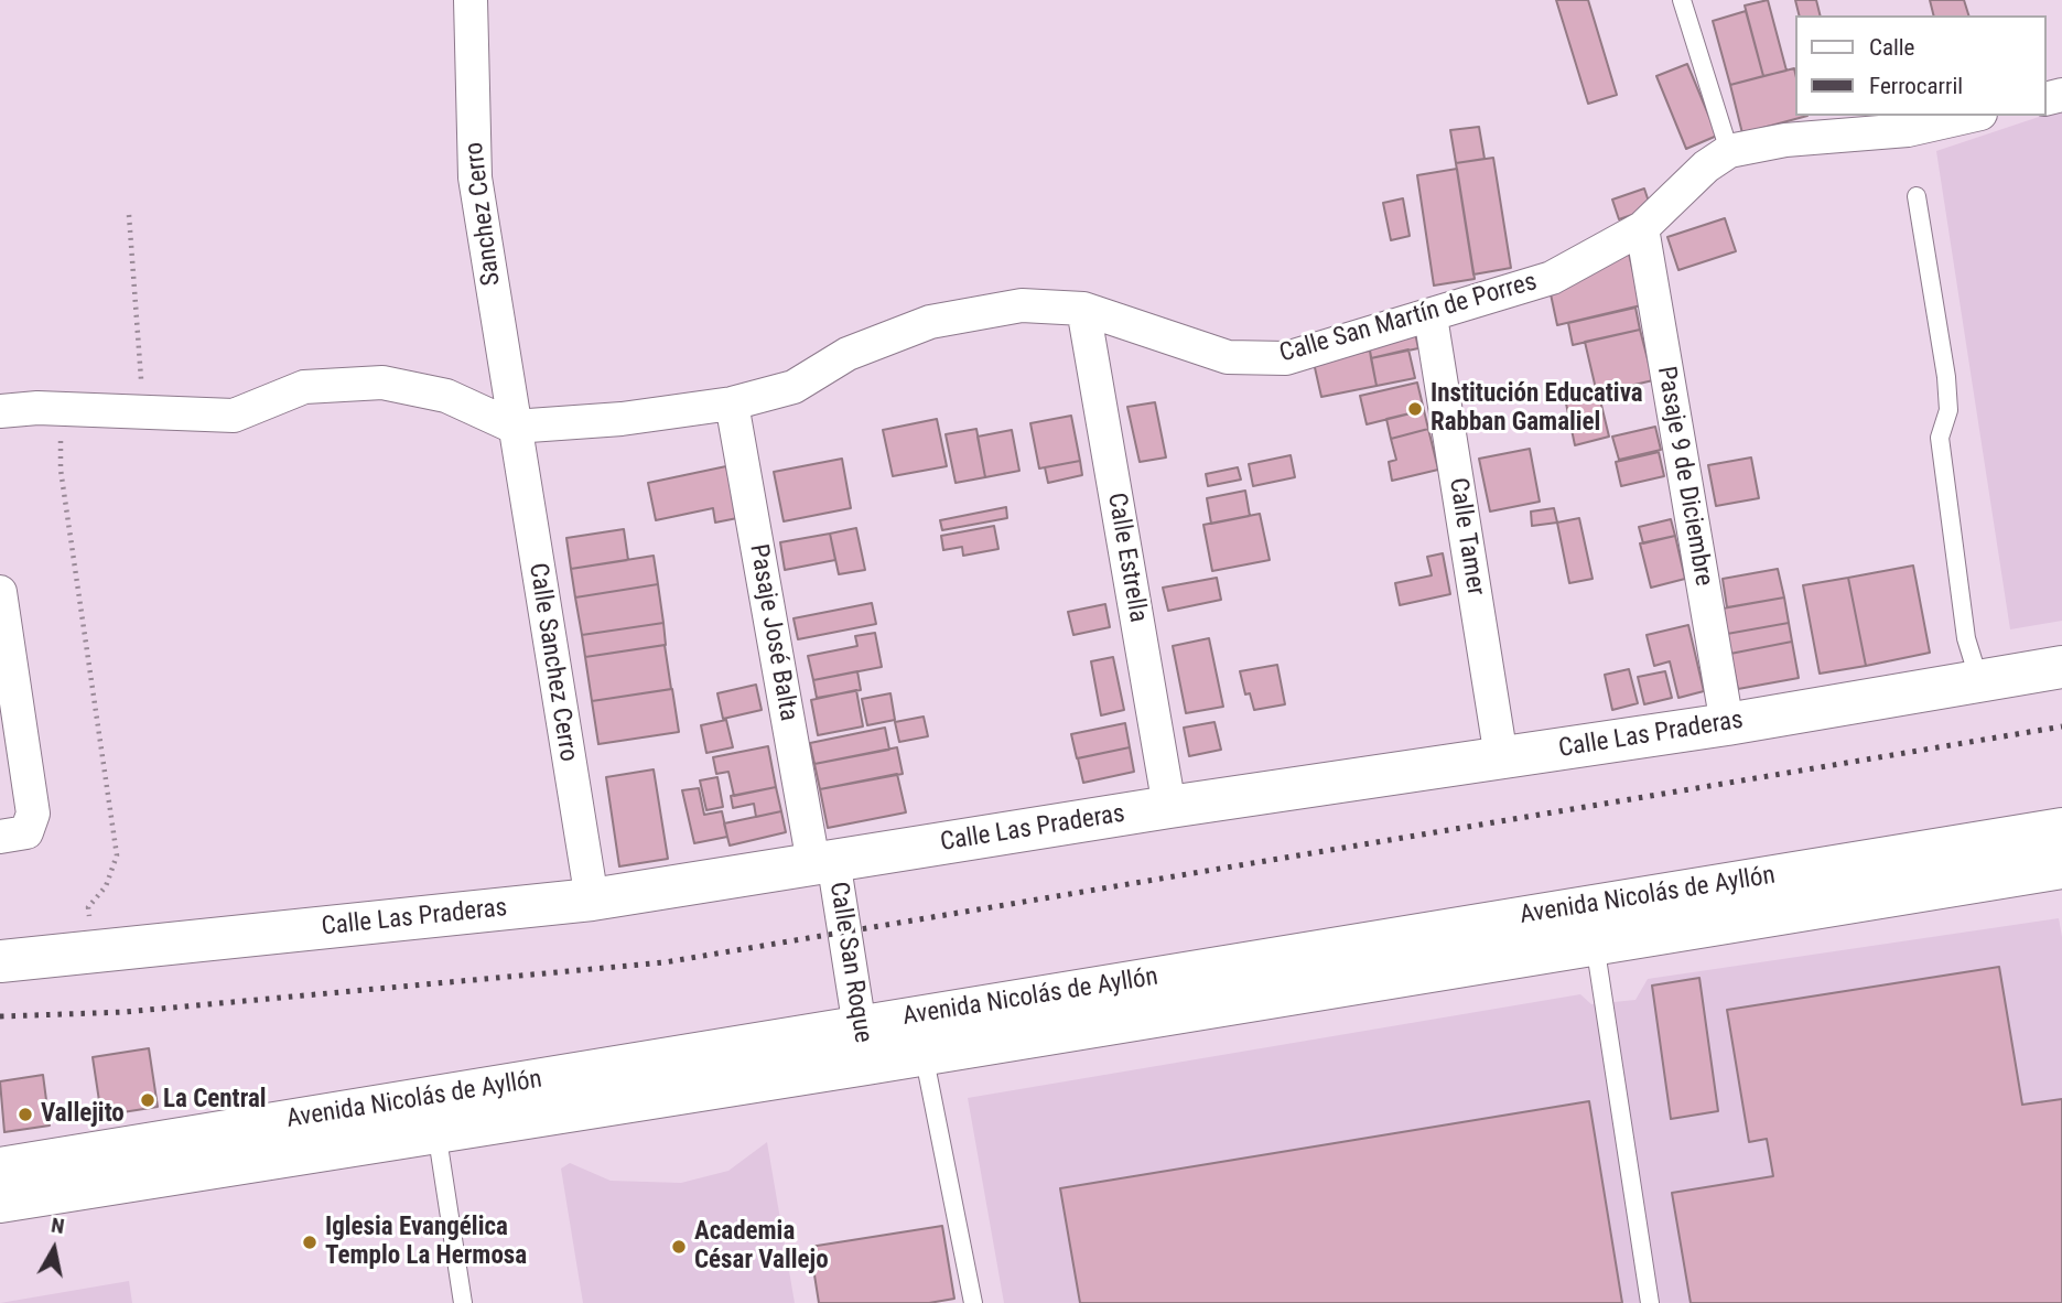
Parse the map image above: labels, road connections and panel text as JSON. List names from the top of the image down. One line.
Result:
{"streets":{"main road":["Calle Las Praderas","Avenida Nicolás de Ayllón"],"street":["Sanchez Cerro","Calle San Martín de Porres","Pasaje 9 de Diciembre","Calle Tamer","Calle Estrella","Pasaje José Balta","Calle Sanchez Cerro","Calle San Roque"]},"crossings":[["Sanchez Cerro","Calle San Martín de Porres"],["Sanchez Cerro","Calle Sanchez Cerro"],["Calle San Martín de Porres","Pasaje 9 de Diciembre"],["Calle San Martín de Porres","Calle Tamer"],["Calle San Martín de Porres","Calle Estrella"],["Calle San Martín de Porres","Pasaje José Balta"],["Calle San Martín de Porres","Calle Sanchez Cerro"],["Pasaje 9 de Diciembre","Calle Las Praderas"],["Calle Tamer","Calle Las Praderas"],["Calle Estrella","Calle Las Praderas"],["Pasaje José Balta","Calle Las Praderas"],["Pasaje José Balta","Calle San Roque"],["Calle Sanchez Cerro","Calle Las Praderas"],["Calle Las Praderas","Calle San Roque"],["Avenida Nicolás de Ayllón","Calle San Roque"]],"places":["Institución Educativa Rabban Gamaliel","La Central","Vallejito","Iglesia Evangélica Templo La Hermosa","Academia César Vallejo"],"legend":["Calle","Ferrocarril"],"north":"top"}
